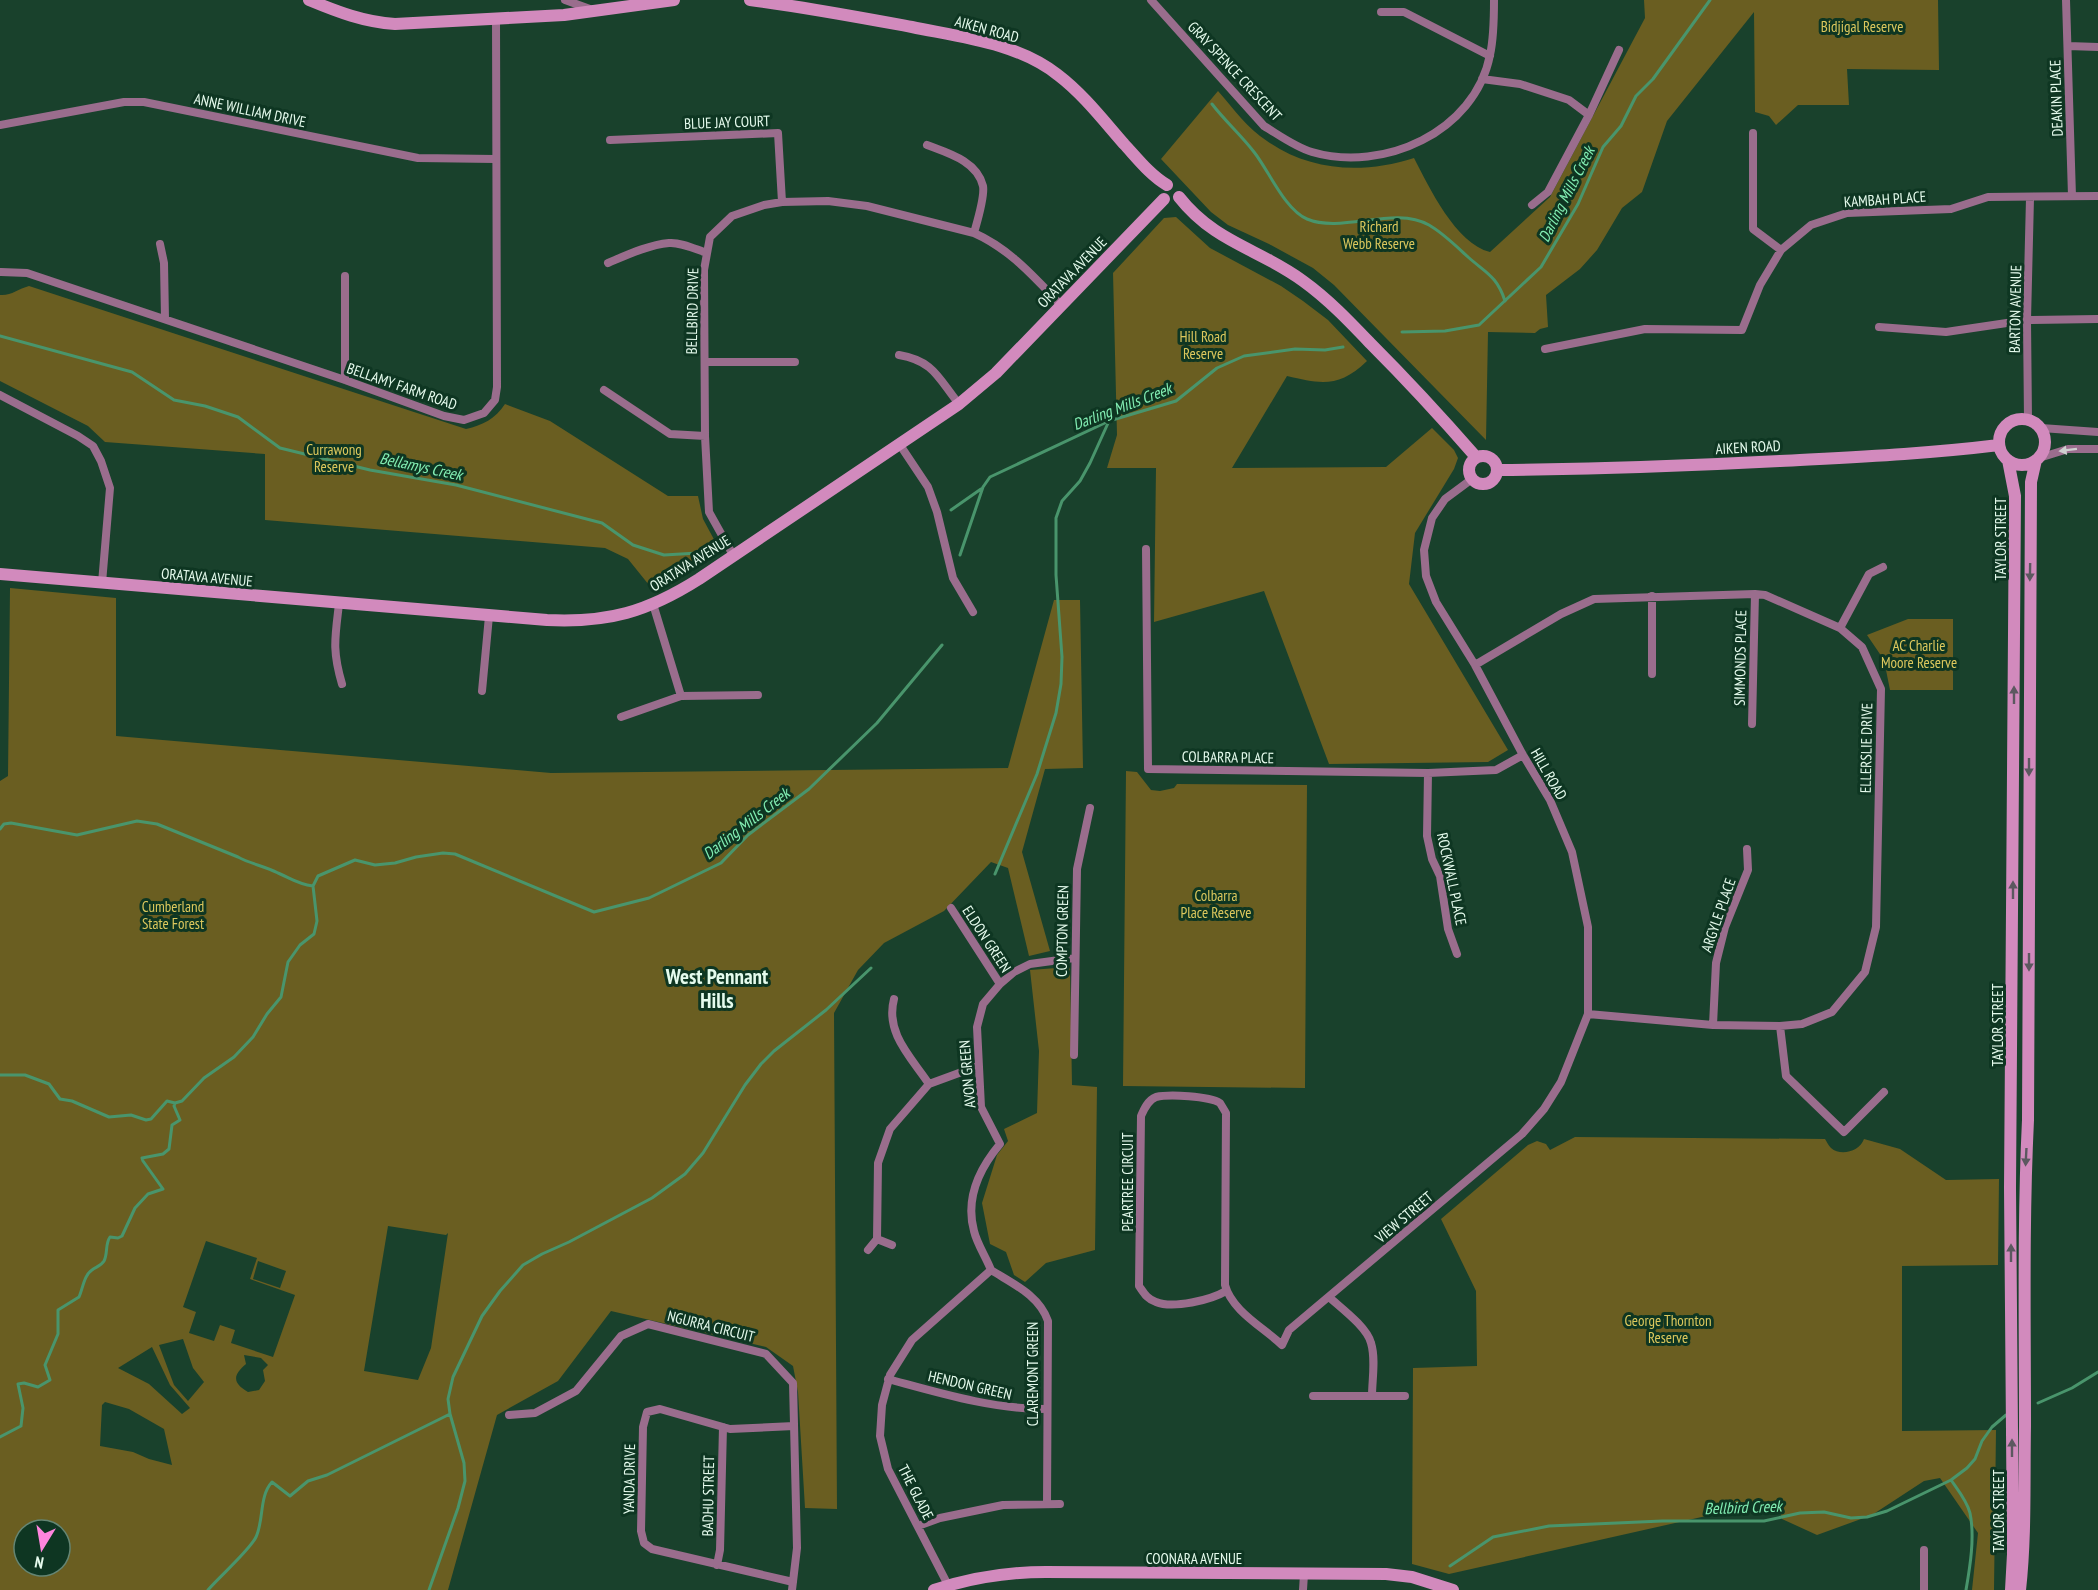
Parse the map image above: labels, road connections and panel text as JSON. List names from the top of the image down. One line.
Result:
{"streets":{"street":["AIKEN ROAD","GRAY SPENCE CRESCENT","DEAKIN PLACE","ANNE WILLIAM DRIVE","BLUE JAY COURT","KAMBAH PLACE","ORATAVA AVENUE","BARTON AVENUE","BELLBIRD DRIVE","BELLAMY FARM ROAD","TAYLOR STREET","SIMMONDS PLACE","ELLERSLIE DRIVE","COLBARRA PLACE","HILL ROAD","ROCKWALL PLACE","ARGYLE PLACE","COMPTON GREEN","ELDON GREEN","AVON GREEN","PEARTREE CIRCUIT","VIEW STREET","NGURRA CIRCUIT","CLAREMONT GREEN","HENDON GREEN","YANDA DRIVE","THE GLADE","BADHU STREET","COONARA AVENUE"]},"crossings":[["AIKEN ROAD","ORATAVA AVENUE"],["AIKEN ROAD","BARTON AVENUE"],["AIKEN ROAD","TAYLOR STREET"],["AIKEN ROAD","HILL ROAD"],["DEAKIN PLACE","KAMBAH PLACE"],["ANNE WILLIAM DRIVE","BELLAMY FARM ROAD"],["BLUE JAY COURT","BELLBIRD DRIVE"],["KAMBAH PLACE","BARTON AVENUE"],["ORATAVA AVENUE","BELLBIRD DRIVE"],["BARTON AVENUE","TAYLOR STREET"],["SIMMONDS PLACE","ELLERSLIE DRIVE"],["ELLERSLIE DRIVE","HILL ROAD"],["ELLERSLIE DRIVE","ARGYLE PLACE"],["COLBARRA PLACE","HILL ROAD"],["COLBARRA PLACE","ROCKWALL PLACE"],["HILL ROAD","VIEW STREET"],["COMPTON GREEN","AVON GREEN"],["ELDON GREEN","AVON GREEN"],["AVON GREEN","CLAREMONT GREEN"],["AVON GREEN","THE GLADE"],["PEARTREE CIRCUIT","VIEW STREET"],["NGURRA CIRCUIT","YANDA DRIVE"],["CLAREMONT GREEN","HENDON GREEN"],["CLAREMONT GREEN","THE GLADE"],["HENDON GREEN","THE GLADE"],["YANDA DRIVE","BADHU STREET"],["THE GLADE","COONARA AVENUE"]],"districts":["West Pennant Hills"],"water":["Darling Mills Creek","Bellamys Creek","Bellbird Creek"],"parks":["Bidjigal Reserve","Richard Webb Reserve","Hill Road Reserve","Currawong Reserve","AC Charlie Moore Reserve","Colbarra Place Reserve","Cumberland State Forest","George Thornton Reserve"],"north":"bottom"}
